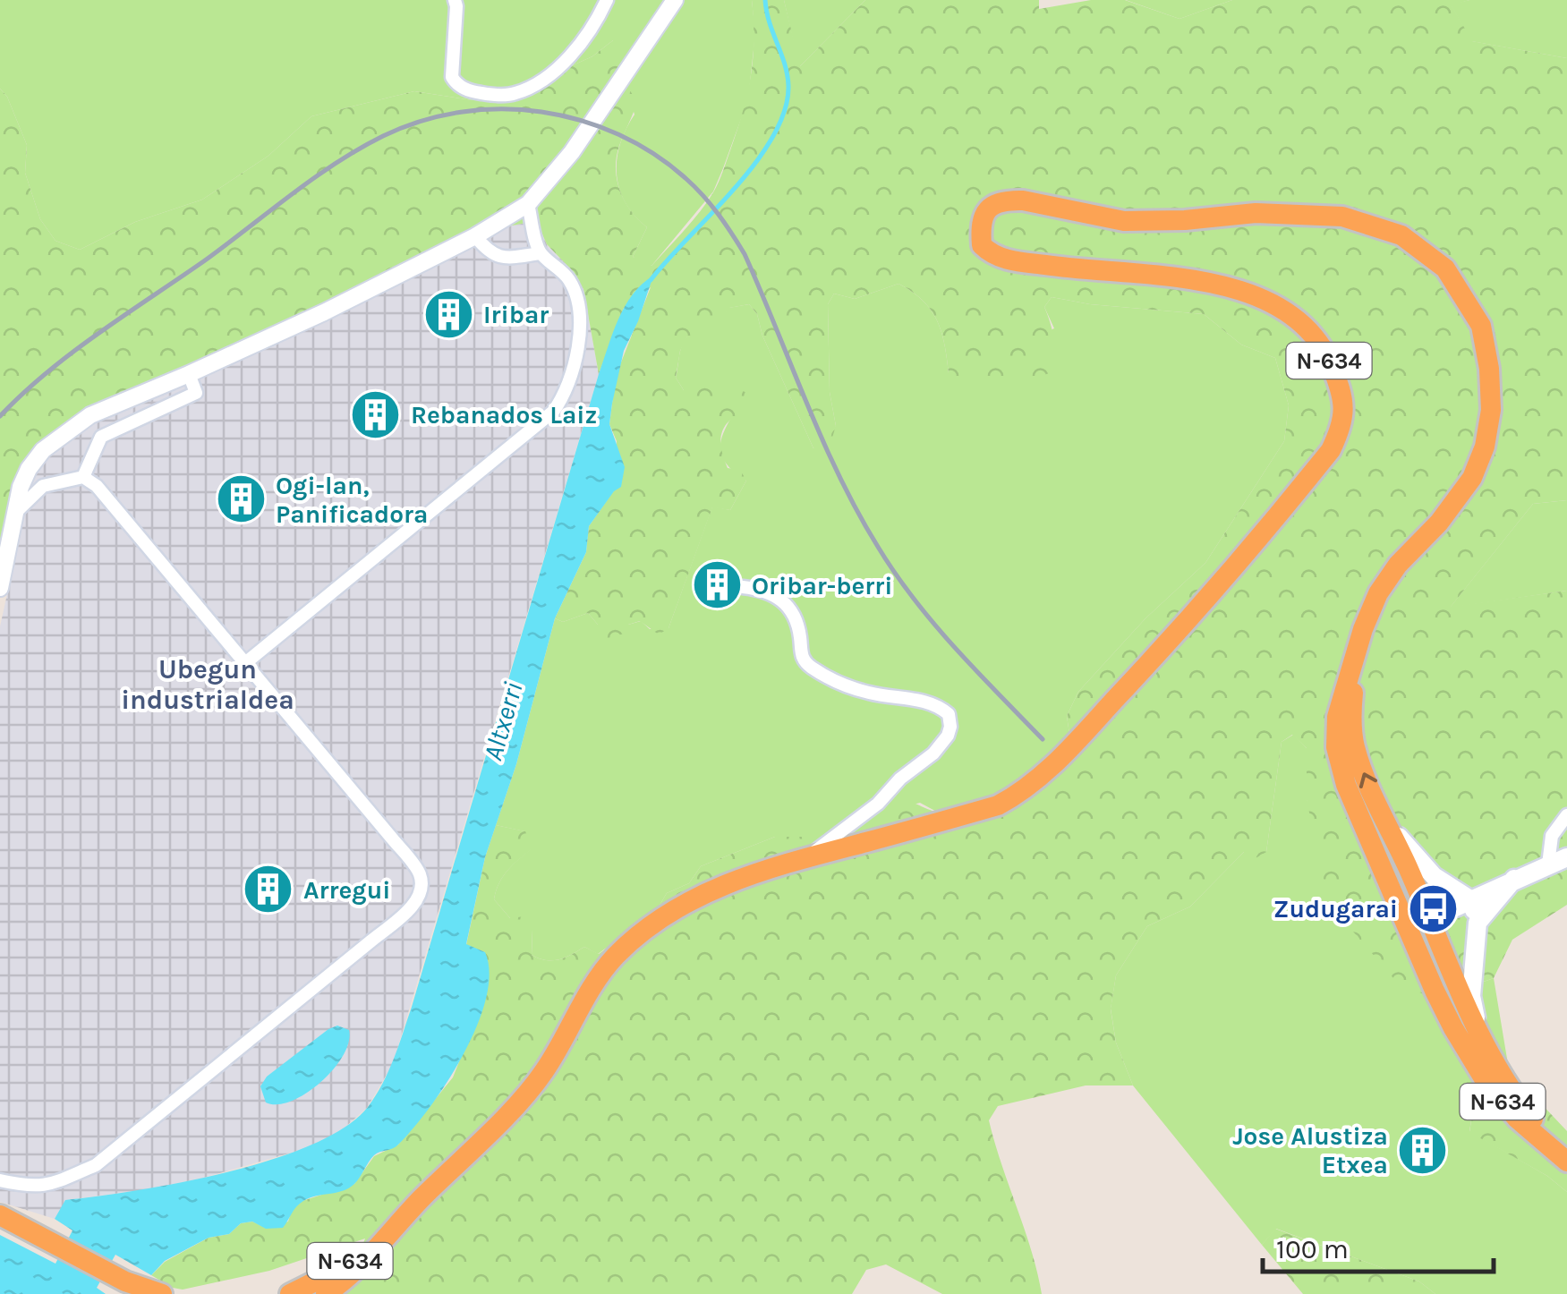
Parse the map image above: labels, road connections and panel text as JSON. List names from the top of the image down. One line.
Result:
{"streets":{"highway":["N-634"]},"districts":["Ubegun industrialdea"],"water":["Altxerri"],"places":{"building":["Iribar","Rebanados Laiz","Ogi-lan, Panificadora","Oribar-berri","Arregui","Jose Alustiza Etxea"],"bus stop":["Zudugarai"]},"scale_bar":"100 m"}
